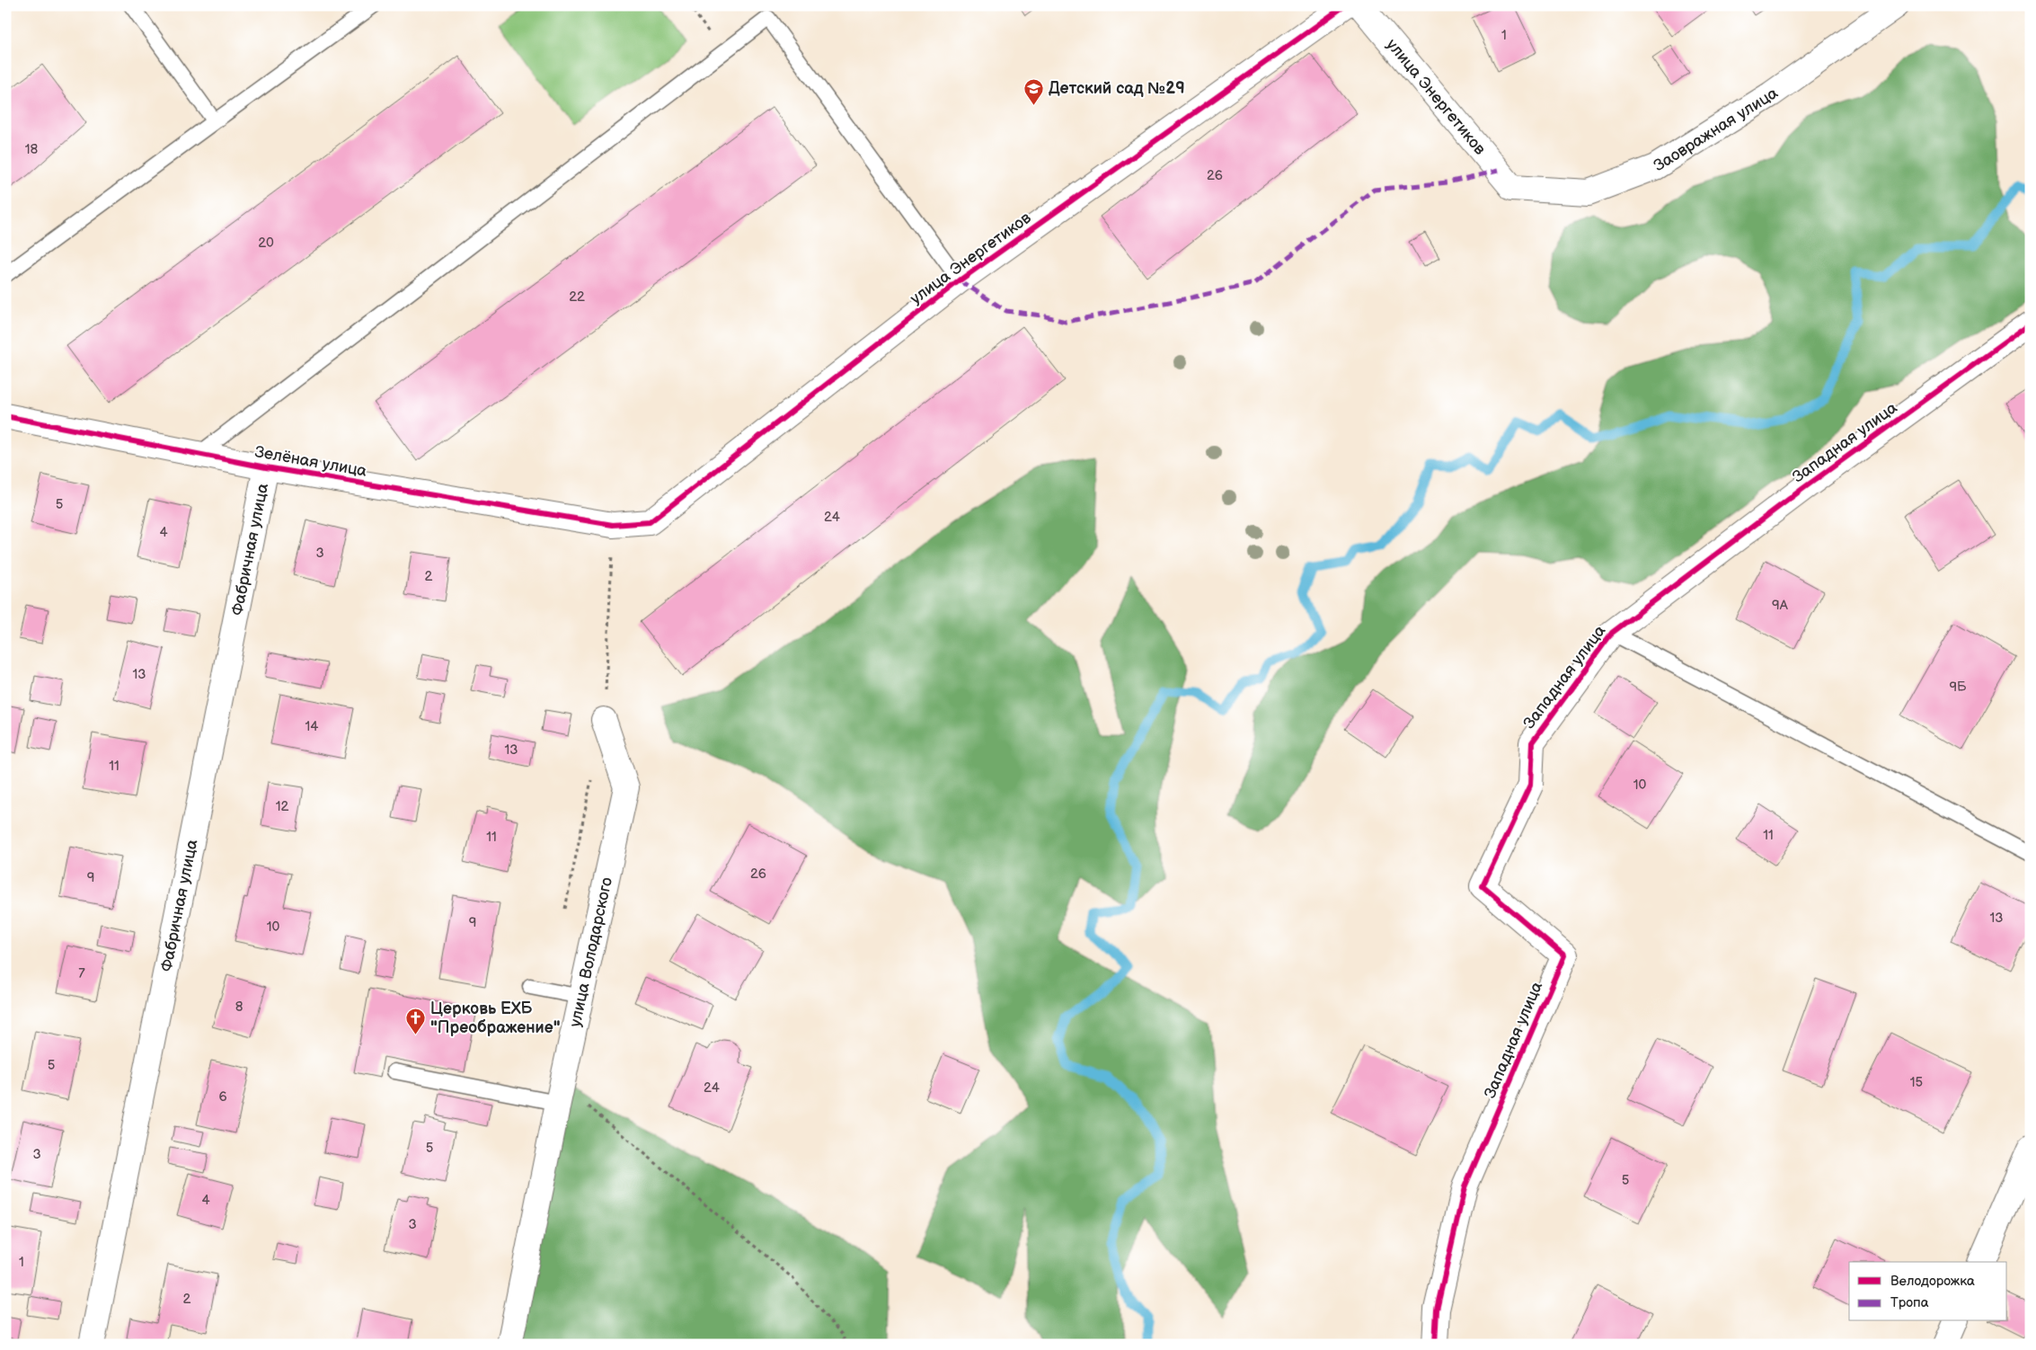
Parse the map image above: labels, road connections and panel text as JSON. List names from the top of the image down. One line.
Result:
{"streets":{"street":["улица Энергетиков","Заовражная улица","Западная улица","Зелёная улица","Фабричная улица","улица Володарского"]},"crossings":[["улица Энергетиков","Заовражная улица"],["улица Энергетиков","Зелёная улица"],["Зелёная улица","Фабричная улица"]],"places":{"school or university":["Детский сад №29"],"church":["Церковь ЕХБ \"Преображение\""]},"house_numbers":["1","18","26","20","22","5","24","4","3","2","9А","13","9Б","14","13","11","10","12","11","11","26","9","13","9","10","7","8","5","15","24","6","5","3","5","4","3","1","2"],"legend":["Велодорожка","Тропа"]}
